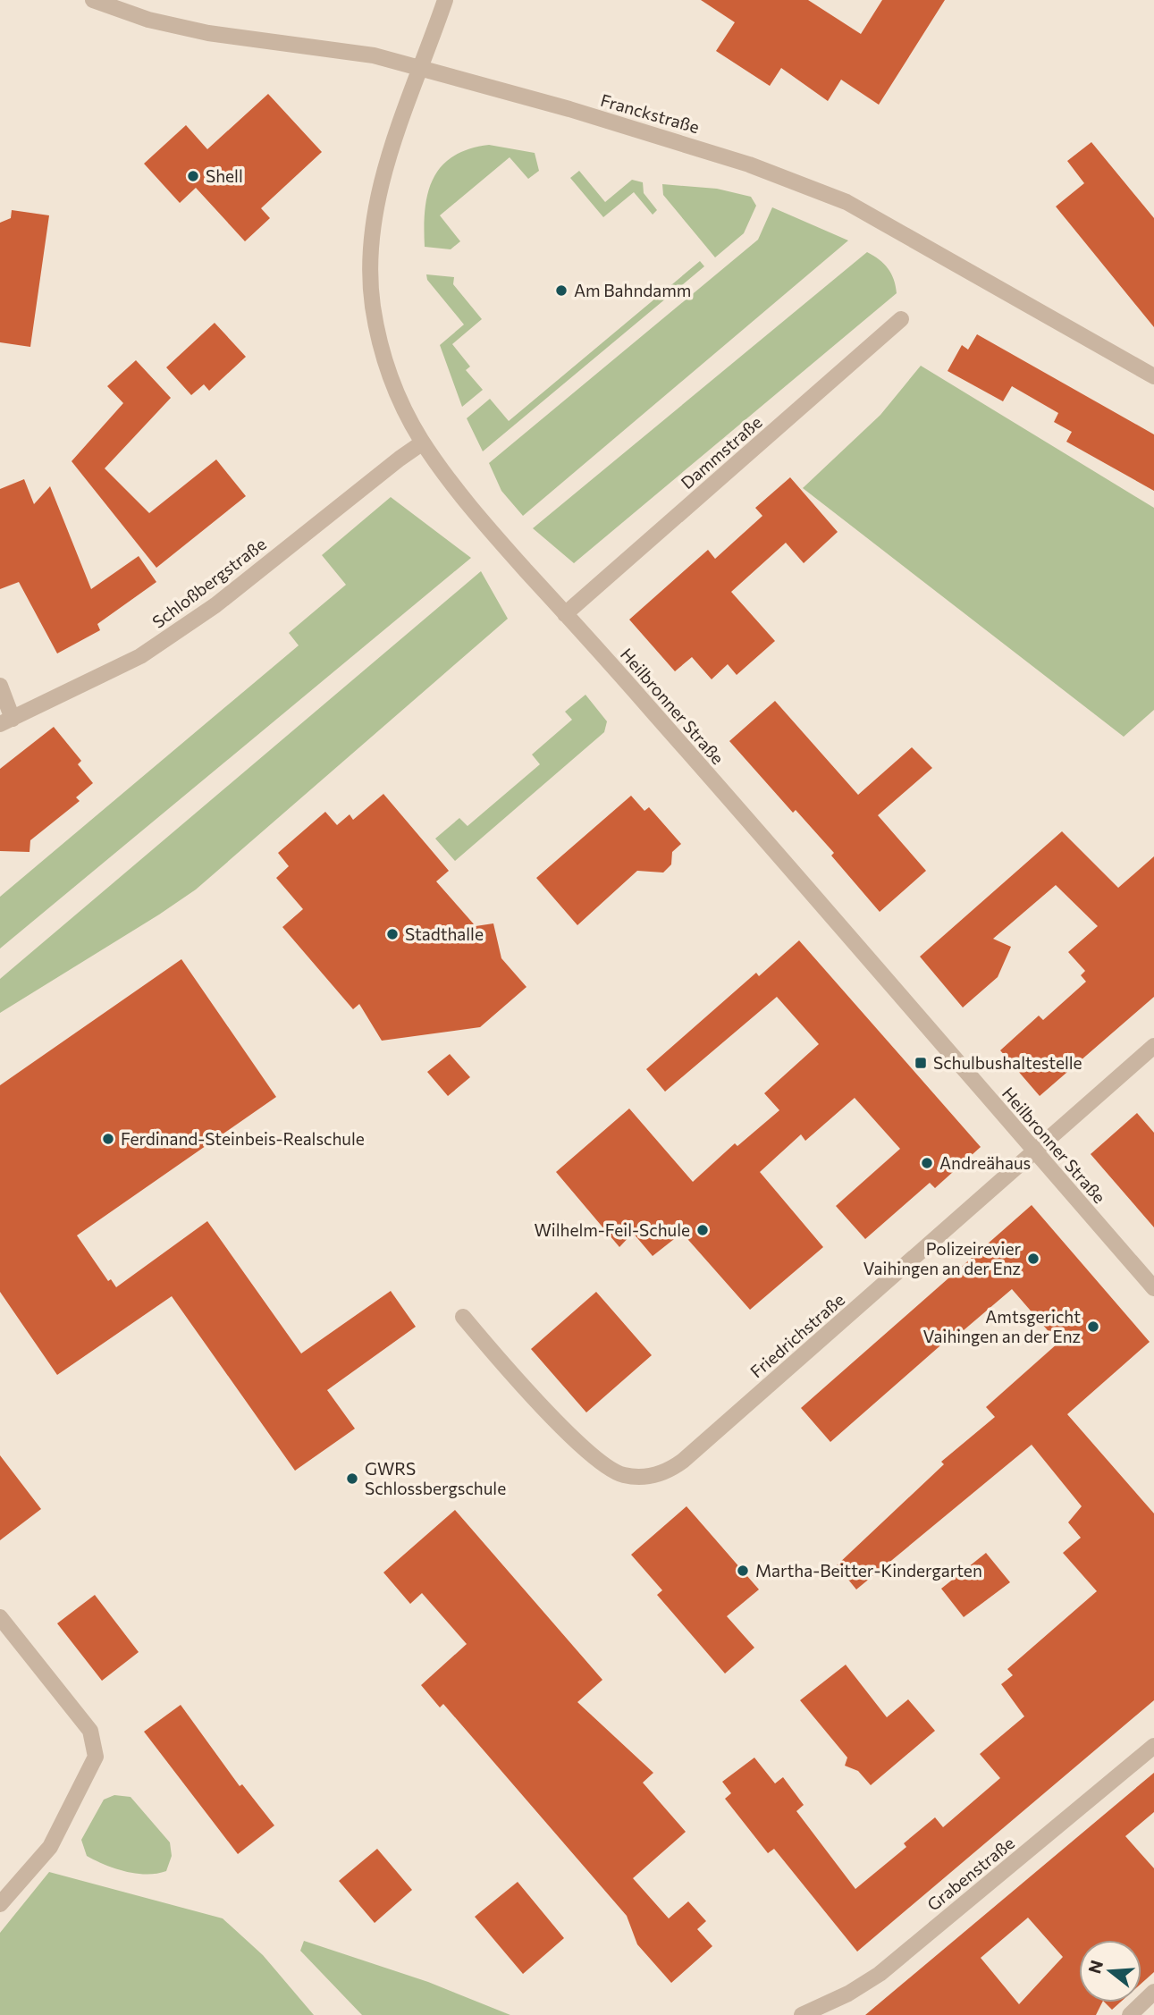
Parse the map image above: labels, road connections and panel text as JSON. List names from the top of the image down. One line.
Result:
{"streets":{"street":["Franckstraße","Dammstraße","Schloßbergstraße","Heilbronner Straße","Friedrichstraße","Grabenstraße"]},"crossings":[["Franckstraße","Heilbronner Straße"],["Dammstraße","Heilbronner Straße"],["Schloßbergstraße","Heilbronner Straße"],["Heilbronner Straße","Friedrichstraße"]],"places":{"other":["Shell","Am Bahndamm","Stadthalle","Ferdinand-Steinbeis-Realschule","Andreähaus","Wilhelm-Feil-Schule","Polizeirevier Vaihingen an der Enz","Amtsgericht Vaihingen an der Enz","GWRS Schlossbergschule","Martha-Beitter-Kindergarten"],"transit":["Schulbushaltestelle"]},"north":"left"}
